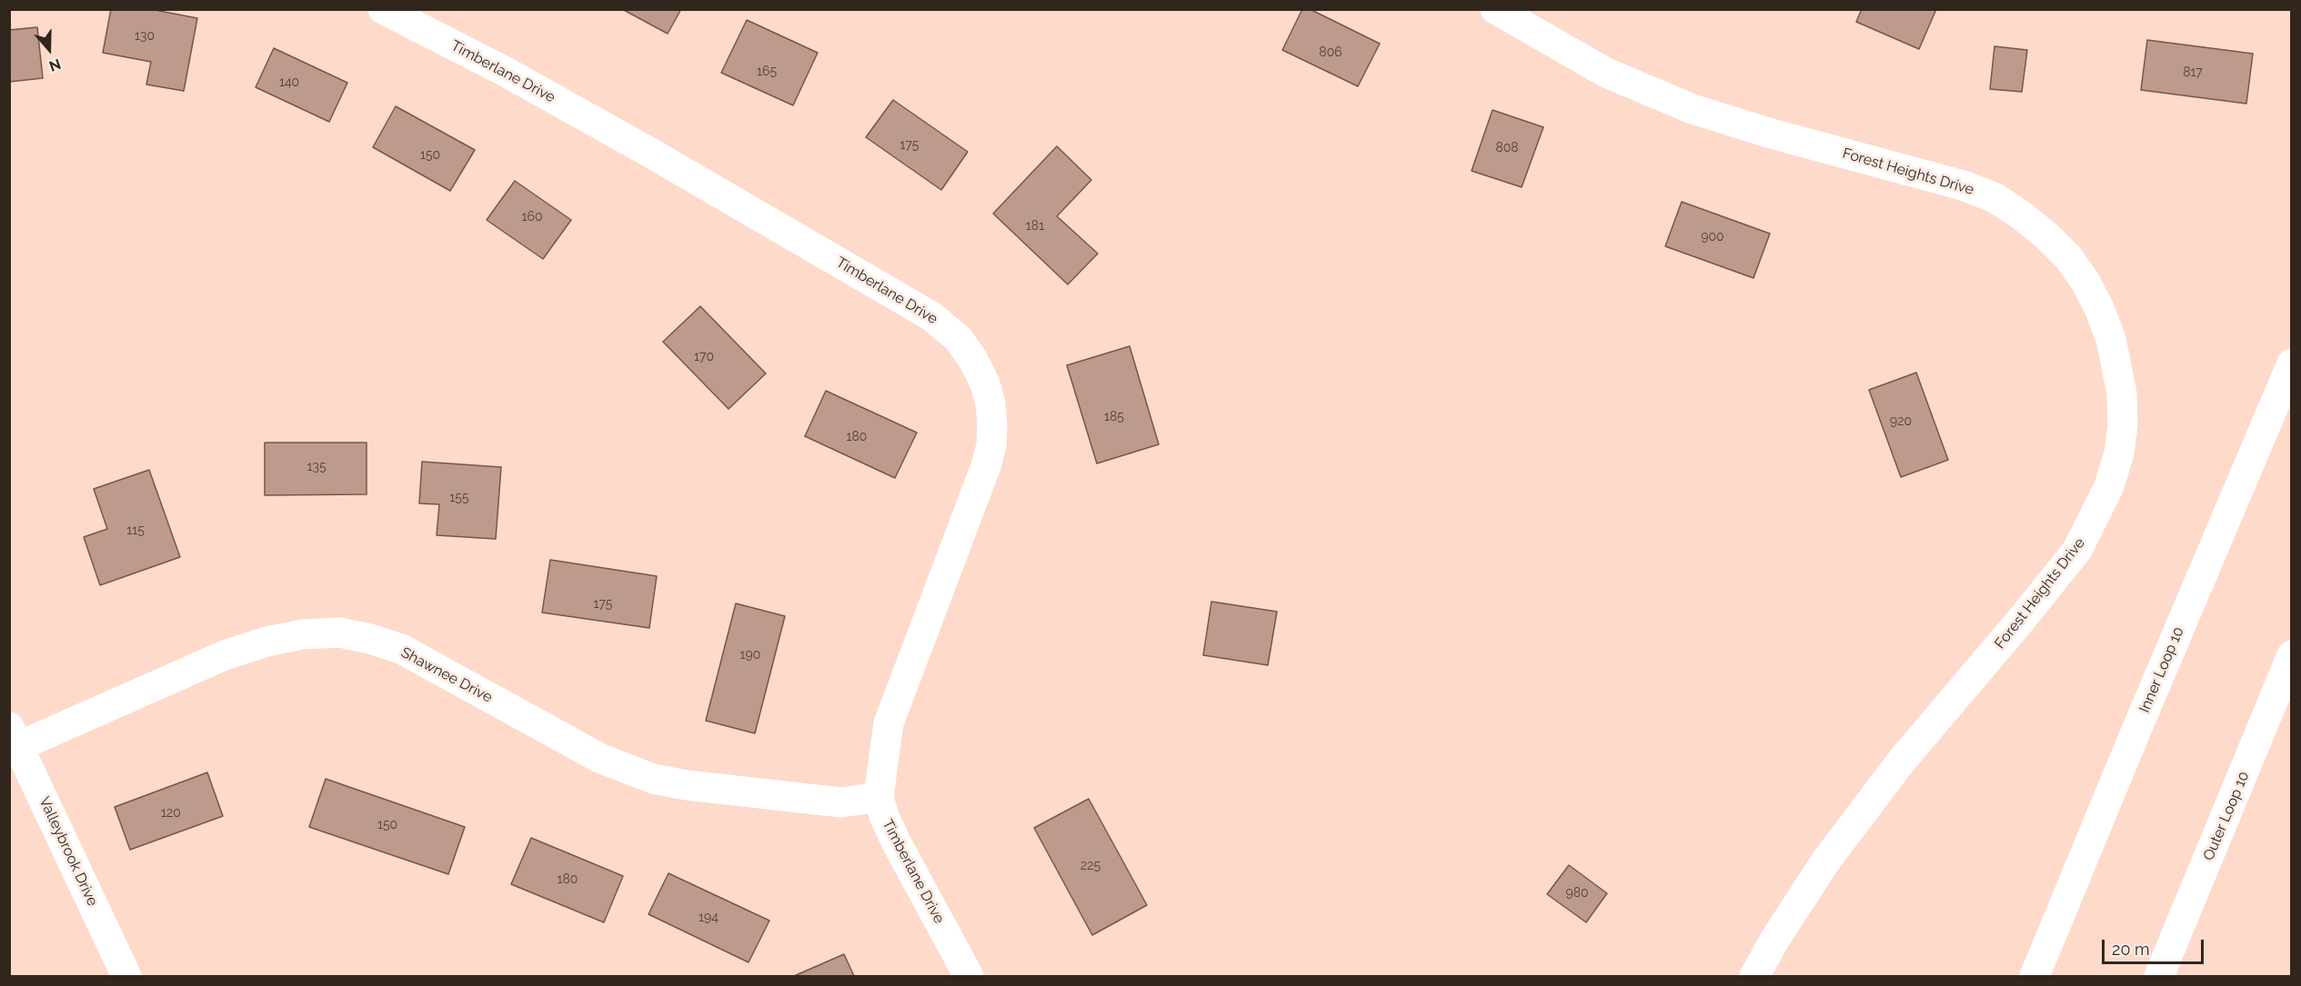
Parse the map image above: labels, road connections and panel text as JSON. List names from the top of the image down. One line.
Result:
{"streets":{"main road":["Timberlane Drive","Forest Heights Drive","Inner Loop 10","Shawnee Drive","Outer Loop 10","Valleybrook Drive"]},"crossings":[["Timberlane Drive","Shawnee Drive"],["Shawnee Drive","Valleybrook Drive"]],"house_numbers":["130","806","165","817","140","175","808","150","160","181","900","170","185","920","180","135","155","115","175","190","120","150","225","180","980","194"],"scale_bar":"20 m","north":"bottom"}
